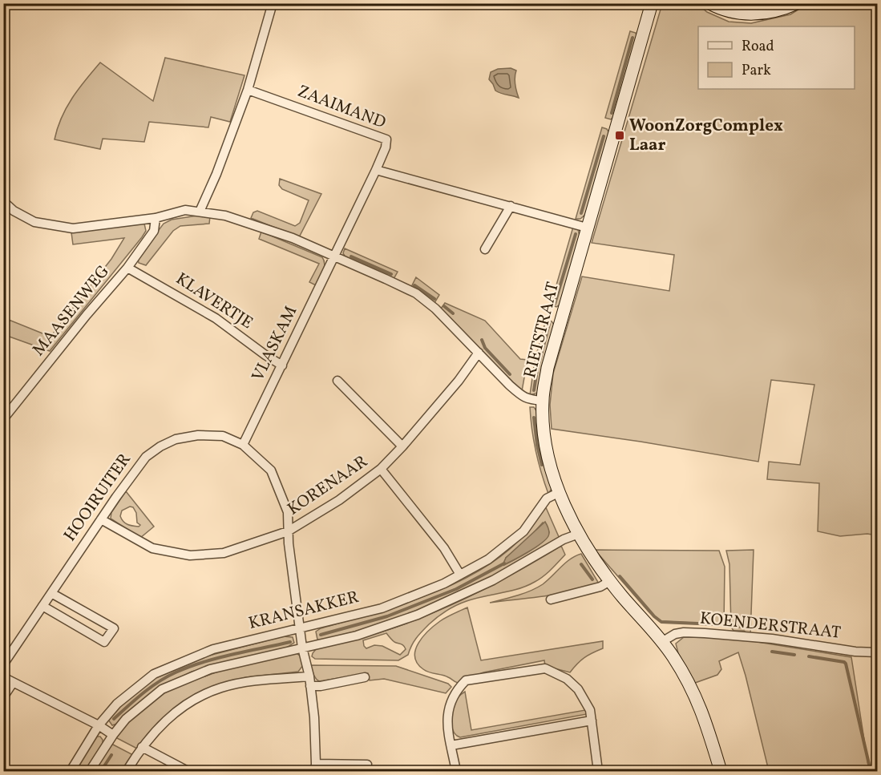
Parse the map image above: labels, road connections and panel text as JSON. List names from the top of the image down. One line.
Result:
{"streets":{"street":["ZAAIMAND","KLAVERTJE","MAASENWEG","RIETSTRAAT","VLASKAM","KORENAAR","HOOIRUITER","KRANSAKKER","KOENDERSTRAAT"]},"crossings":[["ZAAIMAND","VLASKAM"],["KLAVERTJE","MAASENWEG"],["KLAVERTJE","VLASKAM"],["RIETSTRAAT","KRANSAKKER"],["RIETSTRAAT","KOENDERSTRAAT"],["VLASKAM","HOOIRUITER"],["KORENAAR","HOOIRUITER"],["HOOIRUITER","KRANSAKKER"]],"places":{"transit":["WoonZorgComplex Laar"]},"legend":["Road","Park"]}
